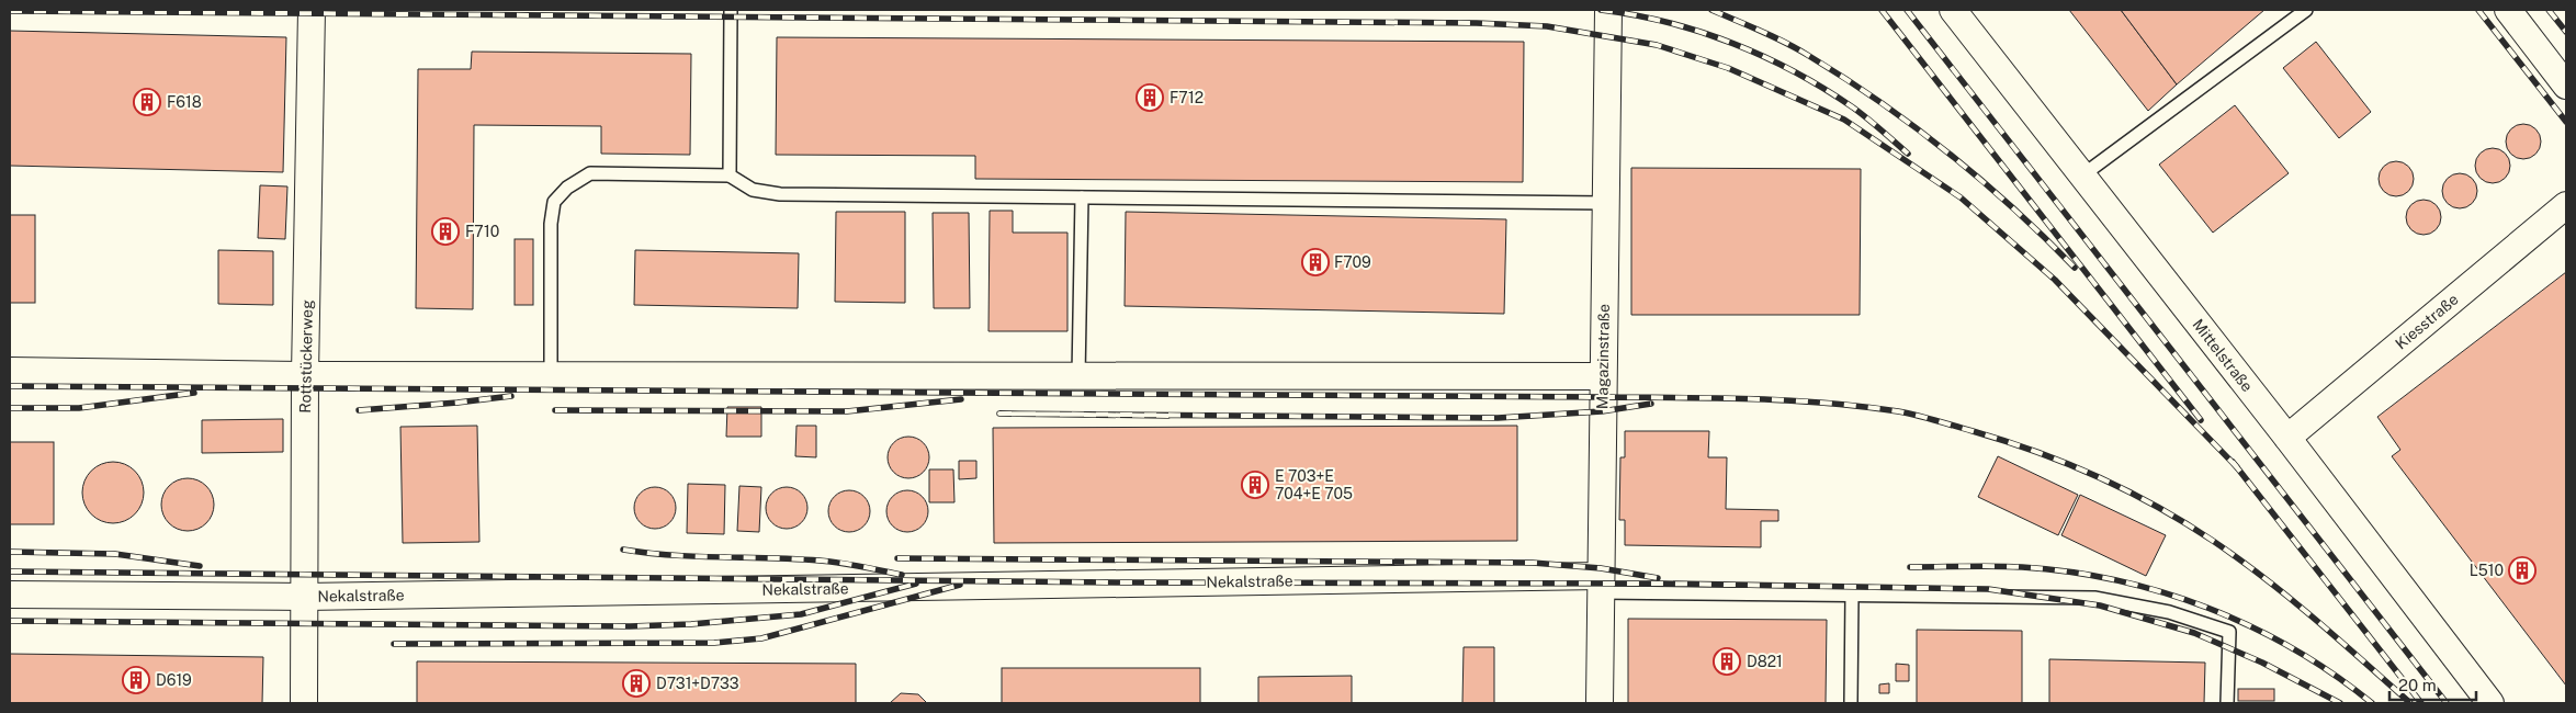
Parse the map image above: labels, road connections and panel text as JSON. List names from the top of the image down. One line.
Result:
{"streets":{"street":["Kiesstraße","Mittelstraße","Rottstückerweg","Magazinstraße","Nekalstraße"]},"crossings":[["Kiesstraße","Mittelstraße"],["Rottstückerweg","Nekalstraße"],["Magazinstraße","Nekalstraße"]],"places":{"building":["F712","F618","F710","F709","E 703+E 704+E 705","L510","D821","D619","D731+D733"]},"scale_bar":"20 m"}
